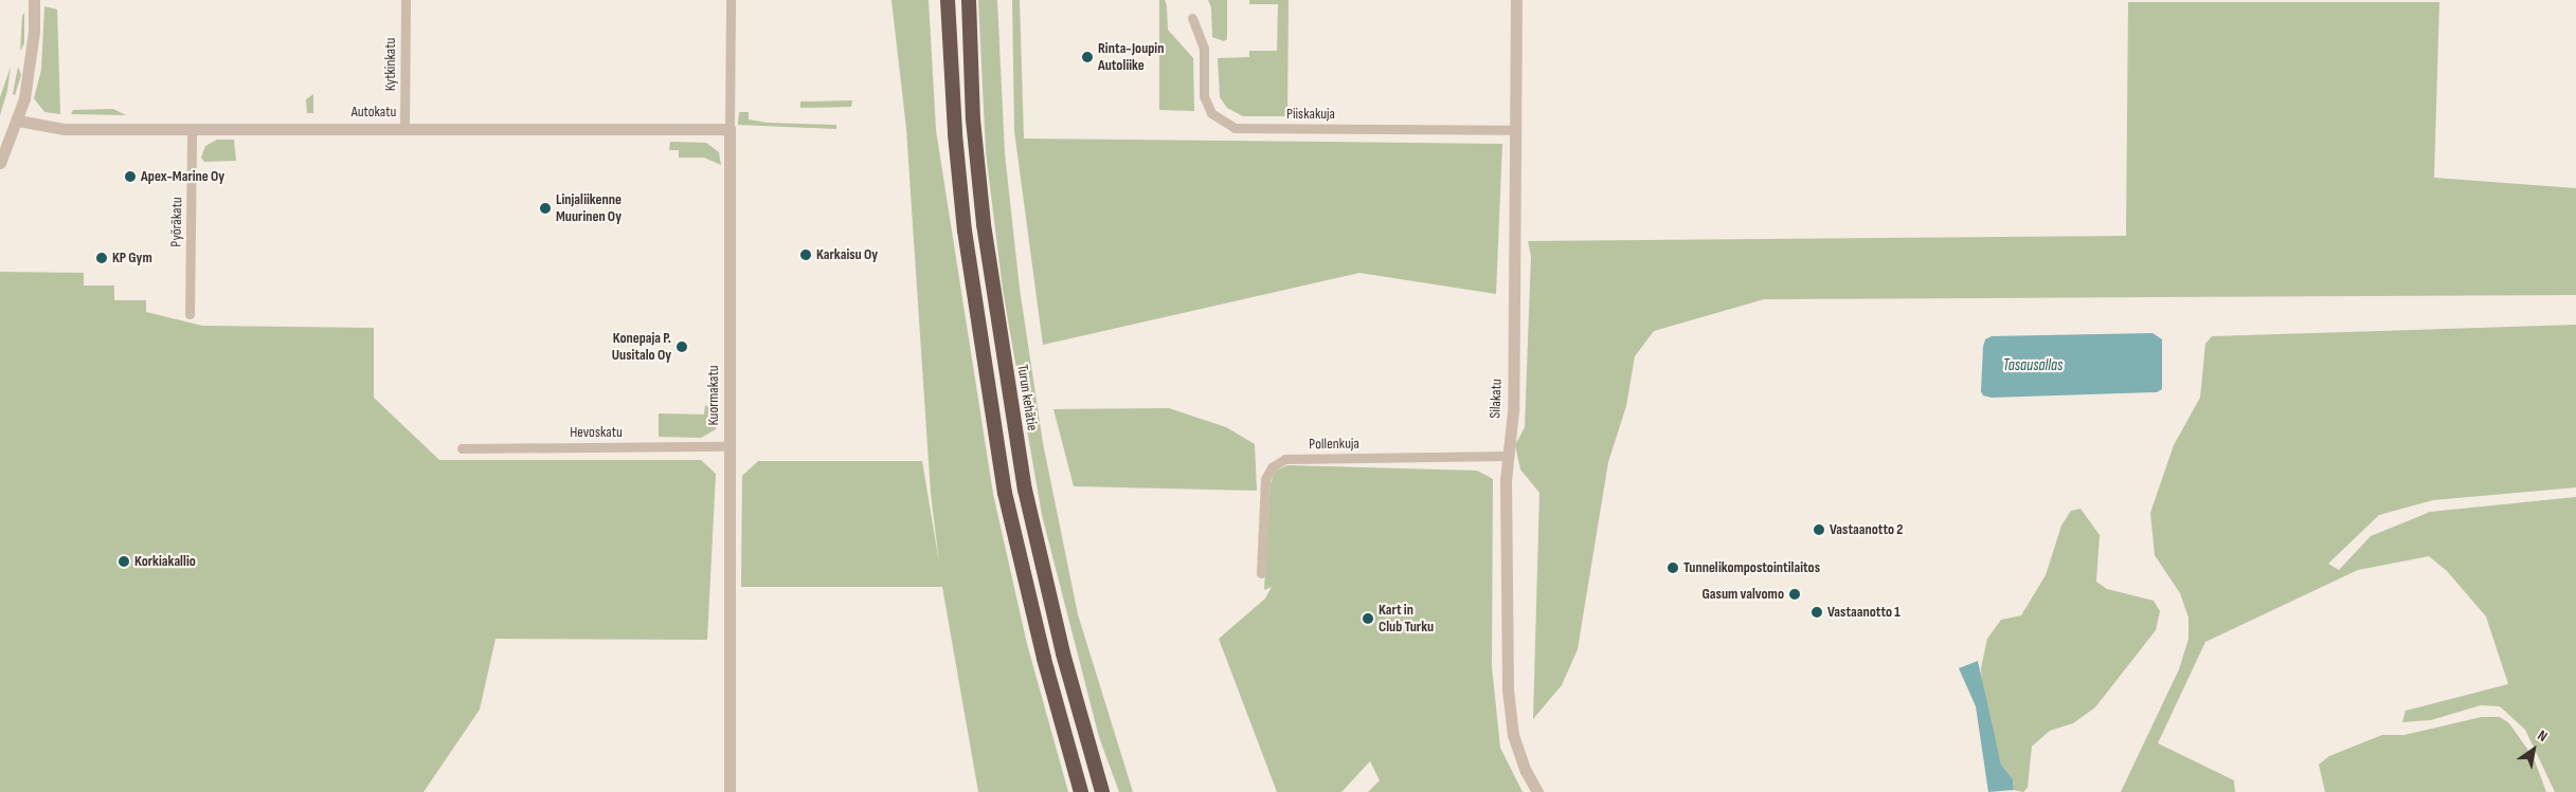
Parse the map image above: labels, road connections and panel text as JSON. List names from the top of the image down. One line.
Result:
{"streets":{"highway":["Turun kehätie"],"street":["Kytkinkatu","Autokatu","Piiskakuja","Pyöräkatu","Kuormakatu","Silakatu","Hevoskatu","Pollenkuja"]},"crossings":[["Kytkinkatu","Autokatu"],["Autokatu","Pyöräkatu"],["Autokatu","Kuormakatu"],["Piiskakuja","Silakatu"],["Kuormakatu","Hevoskatu"],["Silakatu","Pollenkuja"]],"water":["Tasausallas"],"places":["Rinta-Joupin Autoliike","Apex-Marine Oy","Linjaliikenne Muurinen Oy","Karkaisu Oy","KP Gym","Konepaja P. Uusitalo Oy","Vastaanotto 2","Korkiakallio","Tunnelikompostointilaitos","Gasum valvomo","Vastaanotto 1","Kart in Club Turku"],"north":"top right"}
